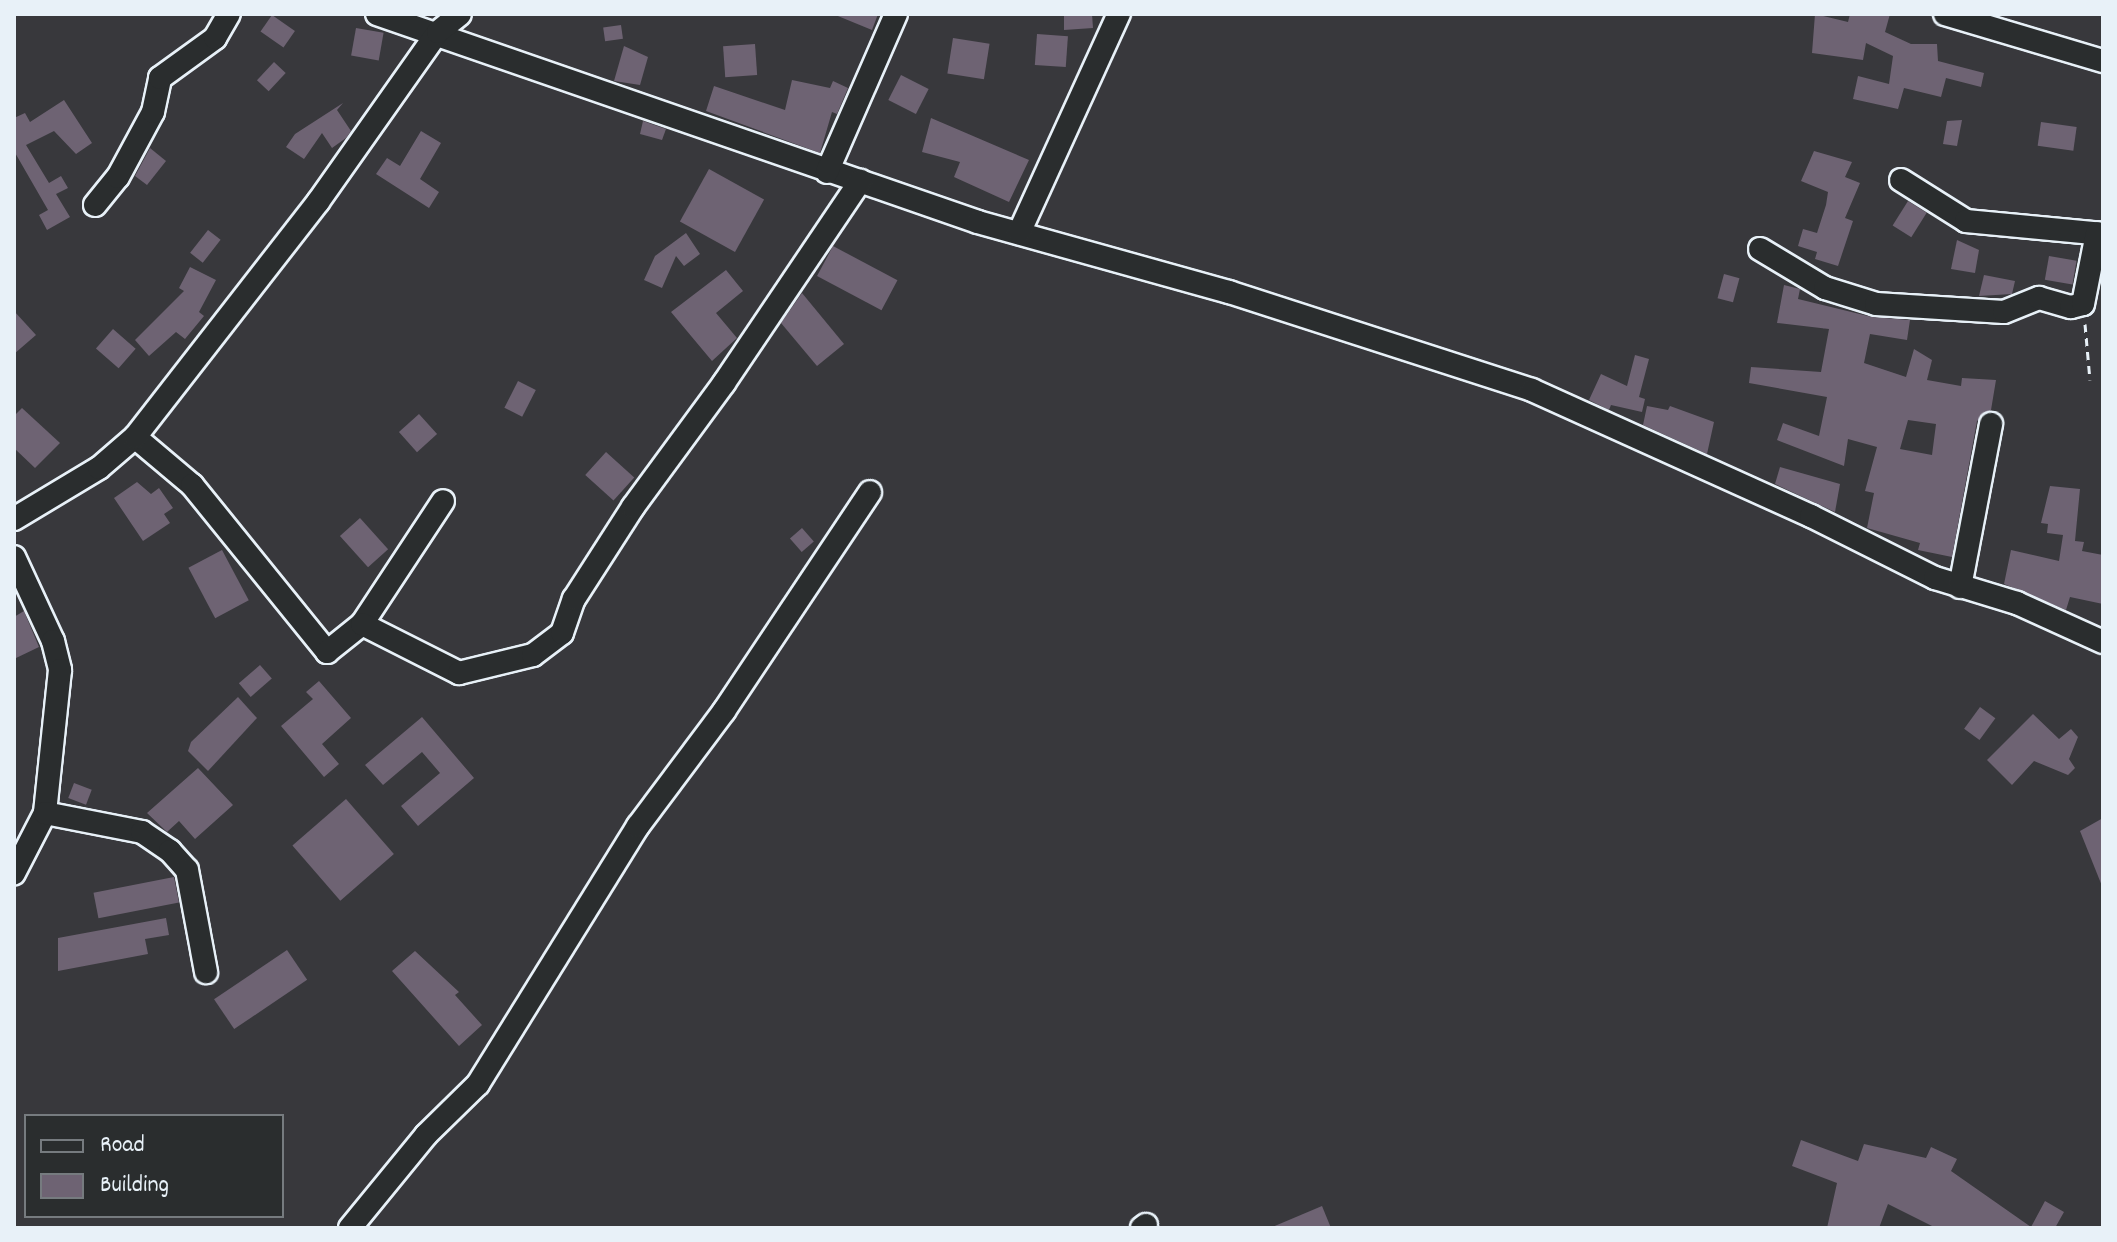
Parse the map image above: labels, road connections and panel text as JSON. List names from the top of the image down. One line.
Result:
{"legend":["Road","Building"]}
